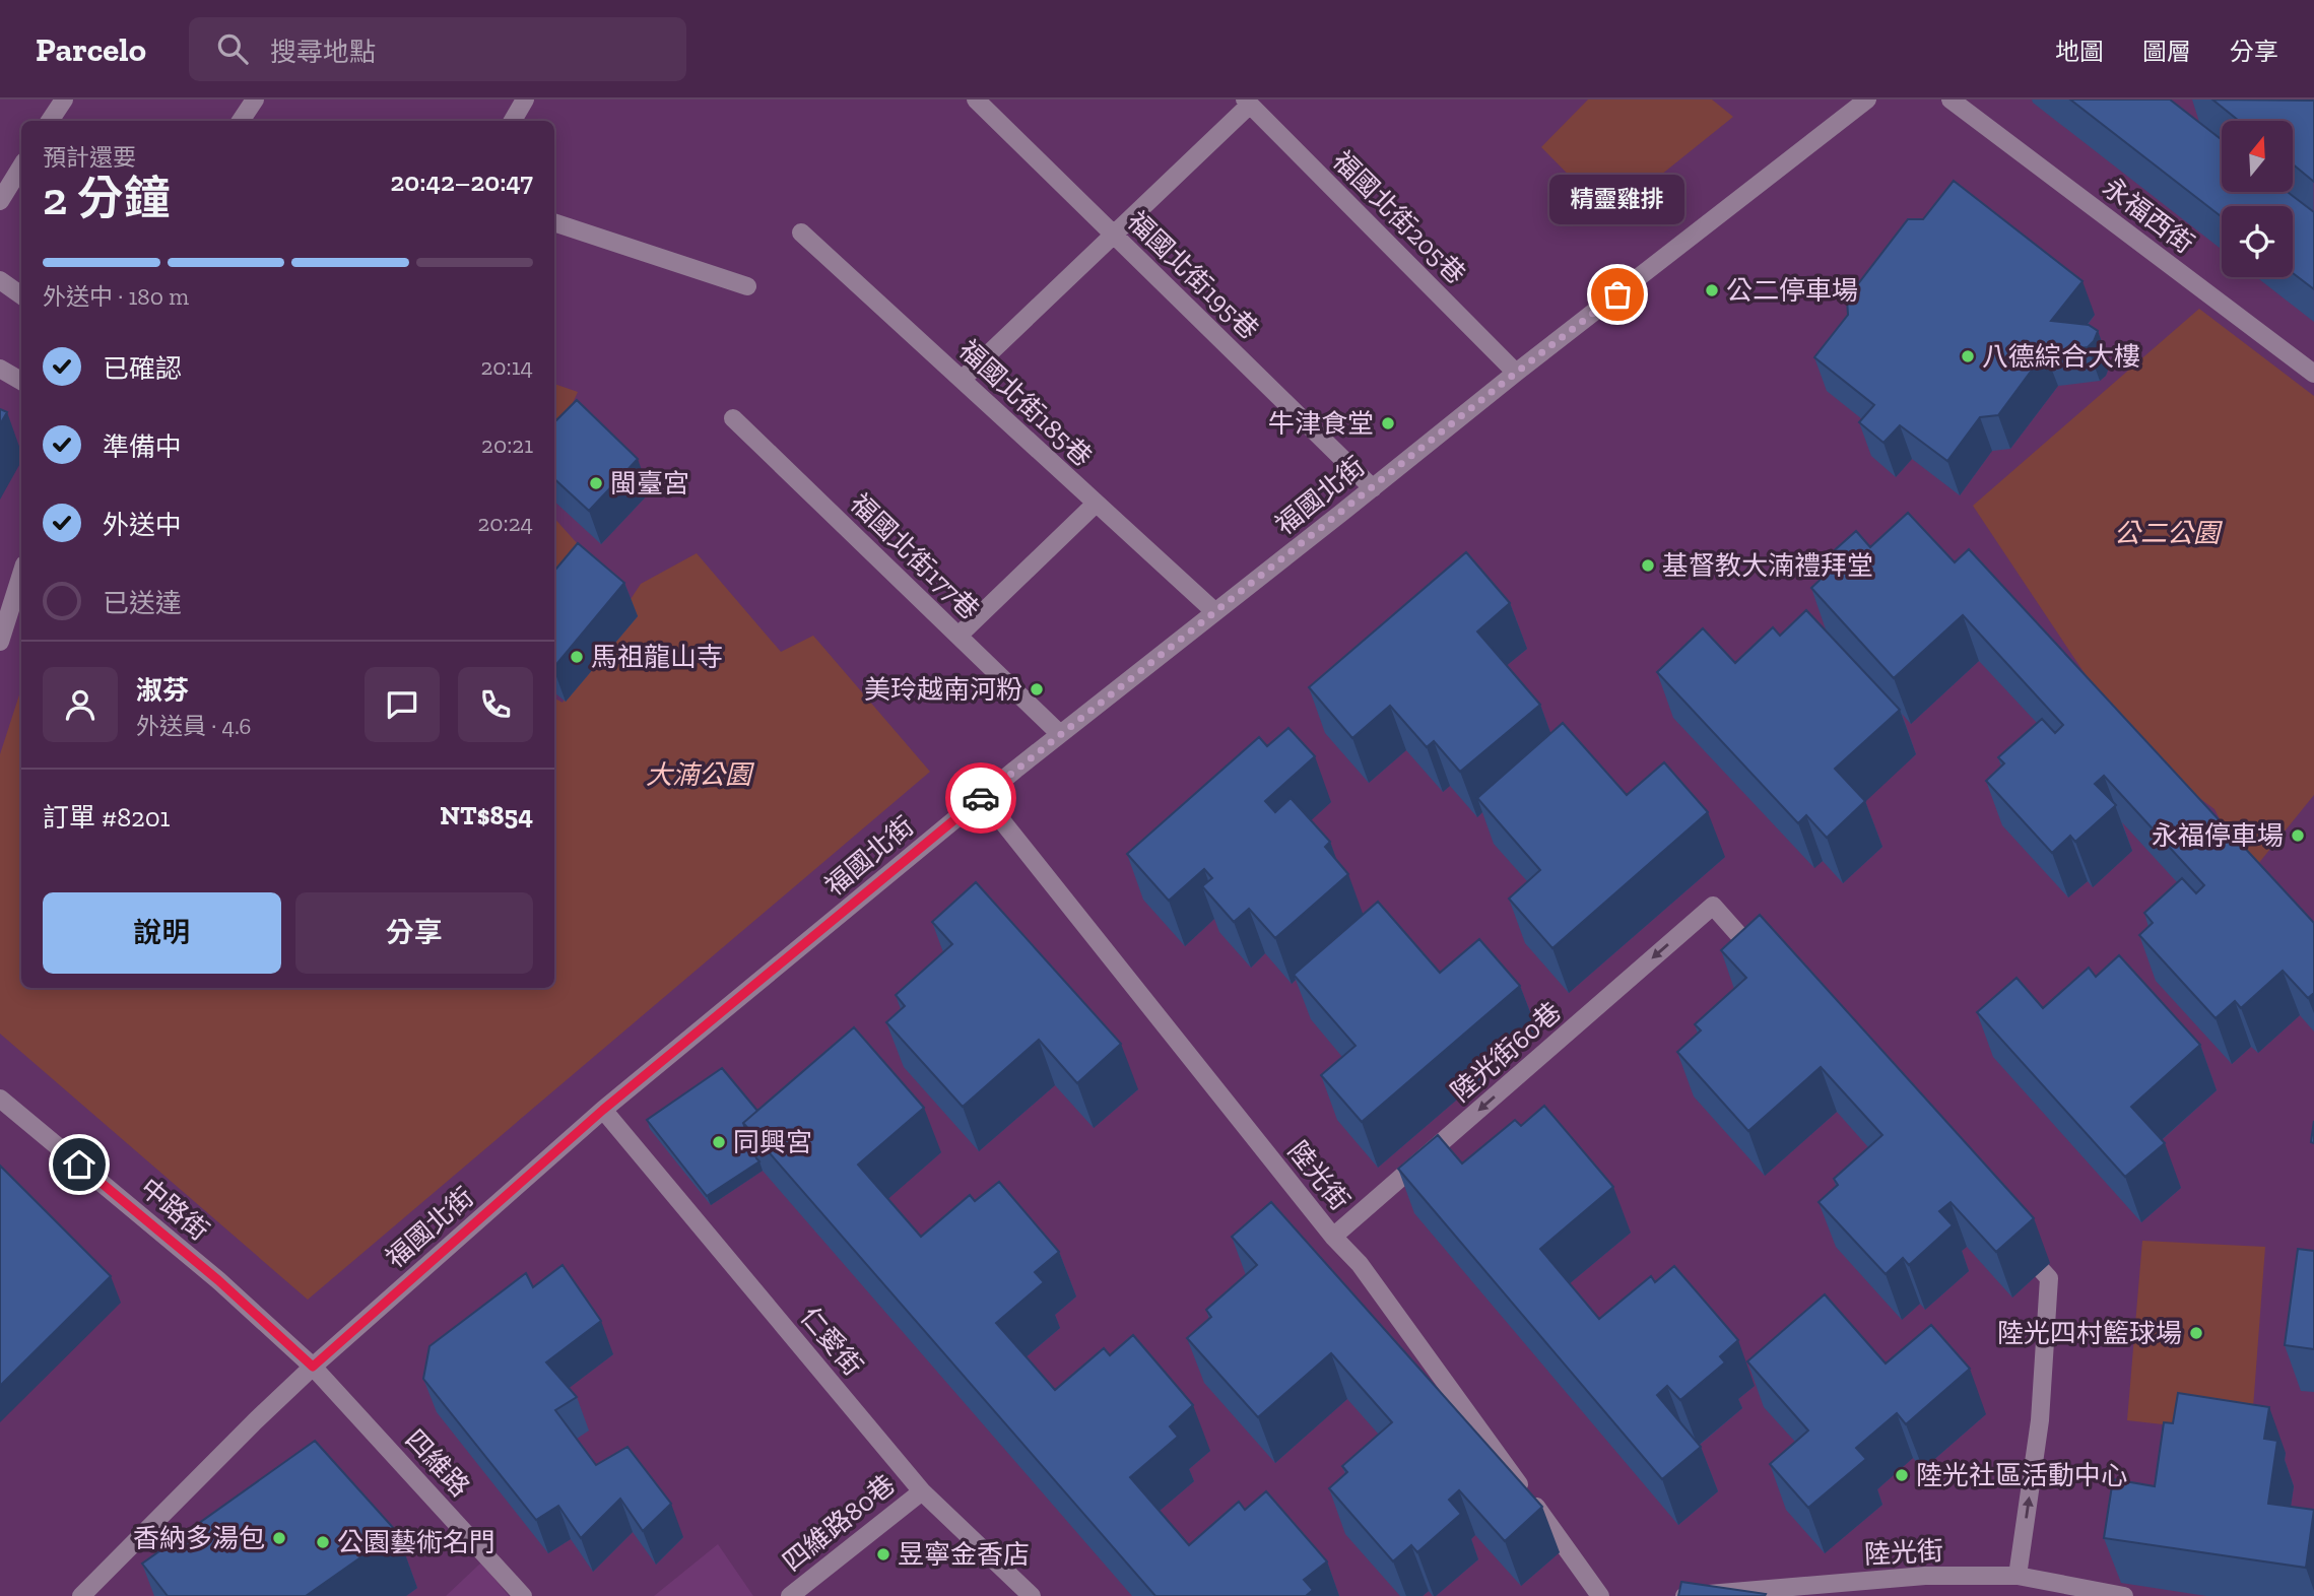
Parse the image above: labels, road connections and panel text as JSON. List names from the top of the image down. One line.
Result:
{"streets":{"street":["永福西街","福國北街205巷","福國北街195巷","福國北街185巷","福國北街","福國北街177巷","陸光街60巷","陸光街","中路街","仁愛街","四維路","四維路80巷"]},"crossings":[["福國北街205巷","福國北街"],["福國北街195巷","福國北街"],["福國北街185巷","福國北街"],["福國北街","福國北街177巷"],["福國北街","陸光街"],["福國北街","中路街"],["福國北街","仁愛街"],["福國北街","四維路"],["陸光街60巷","陸光街"],["中路街","四維路"],["仁愛街","四維路80巷"]],"one_way":["陸光街60巷"],"parks":["公二公園","大湳公園"],"places":["公二停車場","精靈雞排","八德綜合大樓","牛津食堂","閩臺宮","基督教大湳禮拜堂","馬祖龍山寺","美玲越南河粉","永福停車場","同興宮","陸光四村籃球場","陸光社區活動中心","香納多湯包","公園藝術名門","昱寧金香店"],"north":"top","page":{"header":"Parcelo","search":"搜尋地點","nav":["地圖","圖層","分享"],"heading":["2 分鐘","預計還要","20:42–20:47"],"panel":["淑芬","外送員 · 4.6","訂單 #8201","NT$854"],"bubble":"精靈雞排","bar":"外送中 · 180 m","list":[["已確認","20:14"],["準備中","20:21"],["外送中","20:24"],"已送達"],"buttons":["說明","分享"]}}
